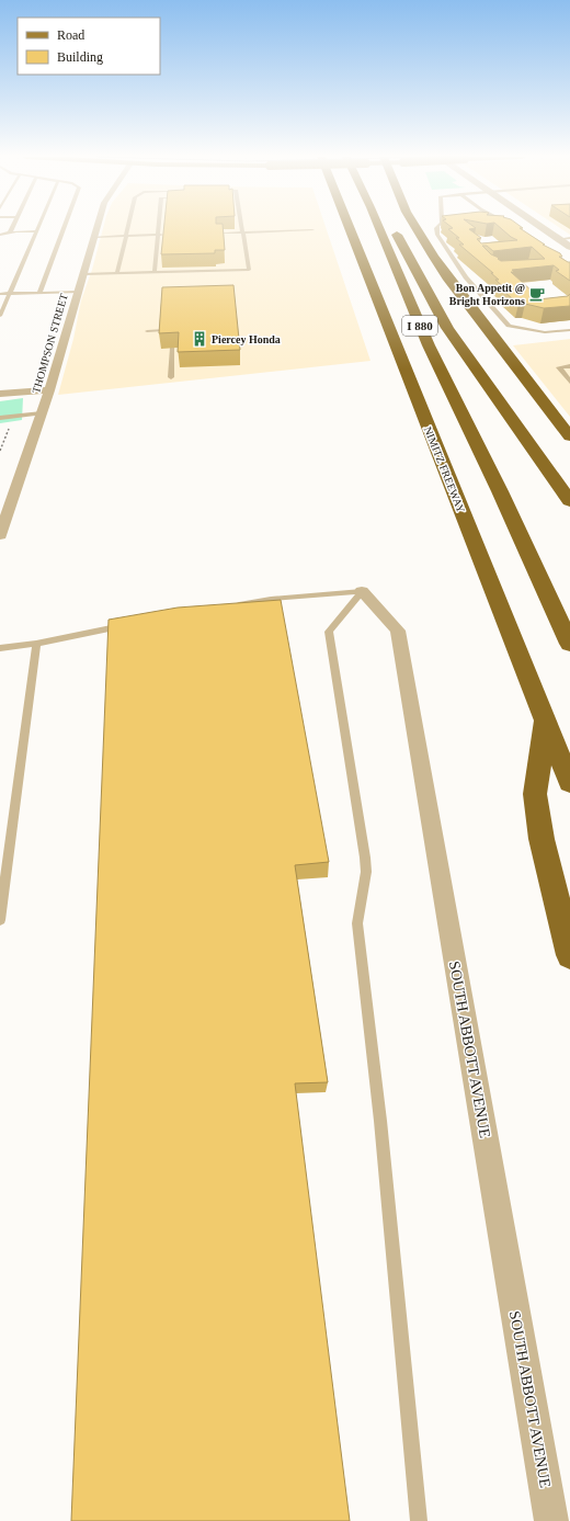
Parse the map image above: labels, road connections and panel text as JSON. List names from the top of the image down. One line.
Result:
{"streets":{"highway":["I 880","NIMITZ FREEWAY"],"street":["THOMPSON STREET","SOUTH ABBOTT AVENUE"]},"places":{"cafe":["Bon Appetit @ Bright Horizons"],"building":["Piercey Honda"]},"legend":["Road","Building"]}
